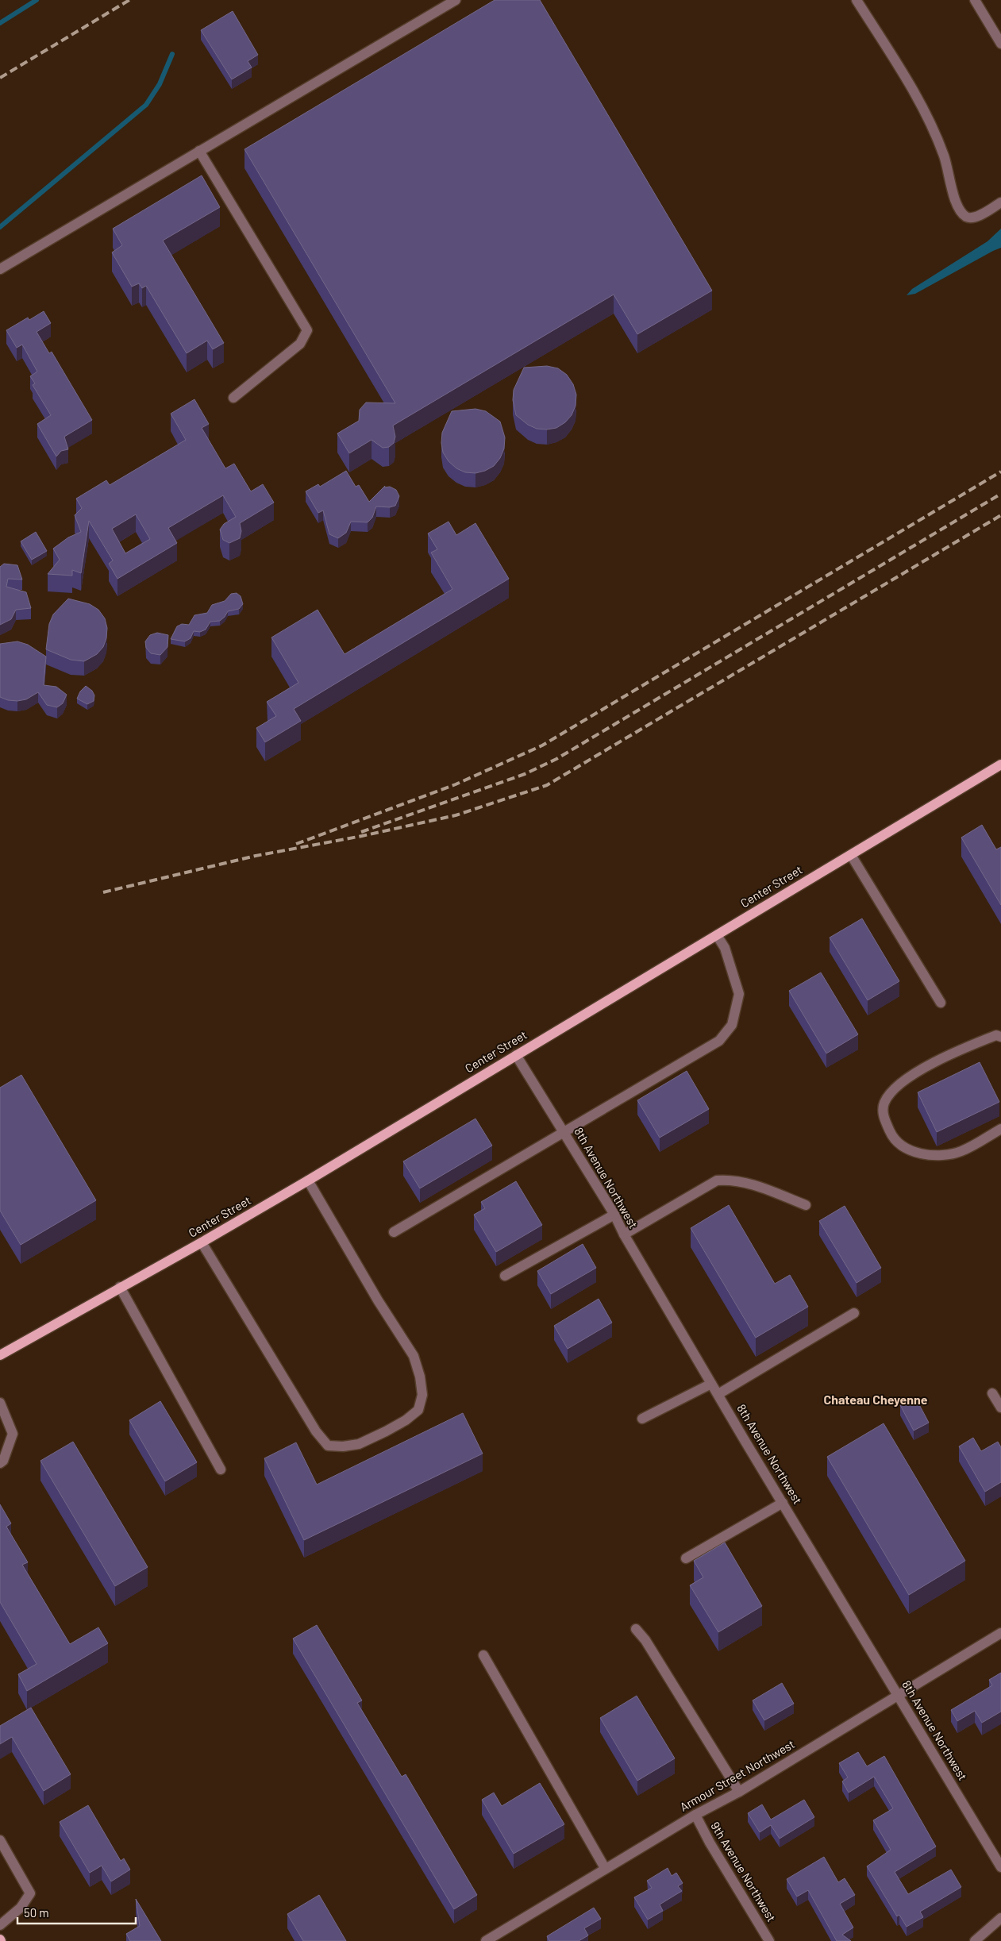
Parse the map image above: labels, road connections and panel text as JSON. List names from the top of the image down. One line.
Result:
{"streets":{"main road":["Center Street"],"street":["8th Avenue Northwest","Armour Street Northwest","9th Avenue Northwest"]},"crossings":[["Center Street","8th Avenue Northwest"],["8th Avenue Northwest","Armour Street Northwest"],["Armour Street Northwest","9th Avenue Northwest"]],"districts":["Chateau Cheyenne"],"scale_bar":"50 m"}
